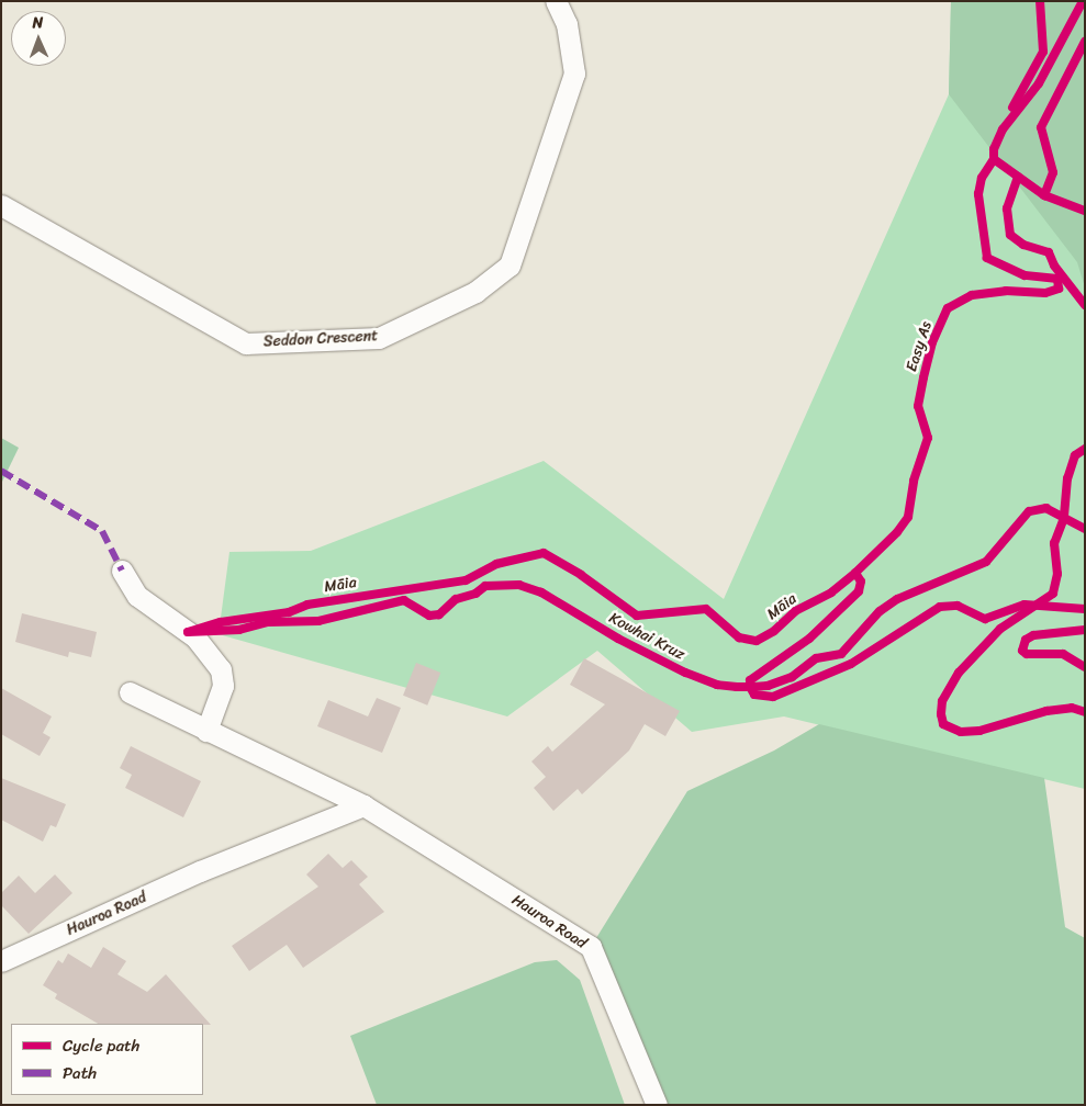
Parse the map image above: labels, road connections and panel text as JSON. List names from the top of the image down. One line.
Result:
{"streets":{"street":["Seddon Crescent","Hauroa Road"],"cycle path":["Easy As","Māia"]},"legend":["Cycle path","Path"],"north":"top"}
